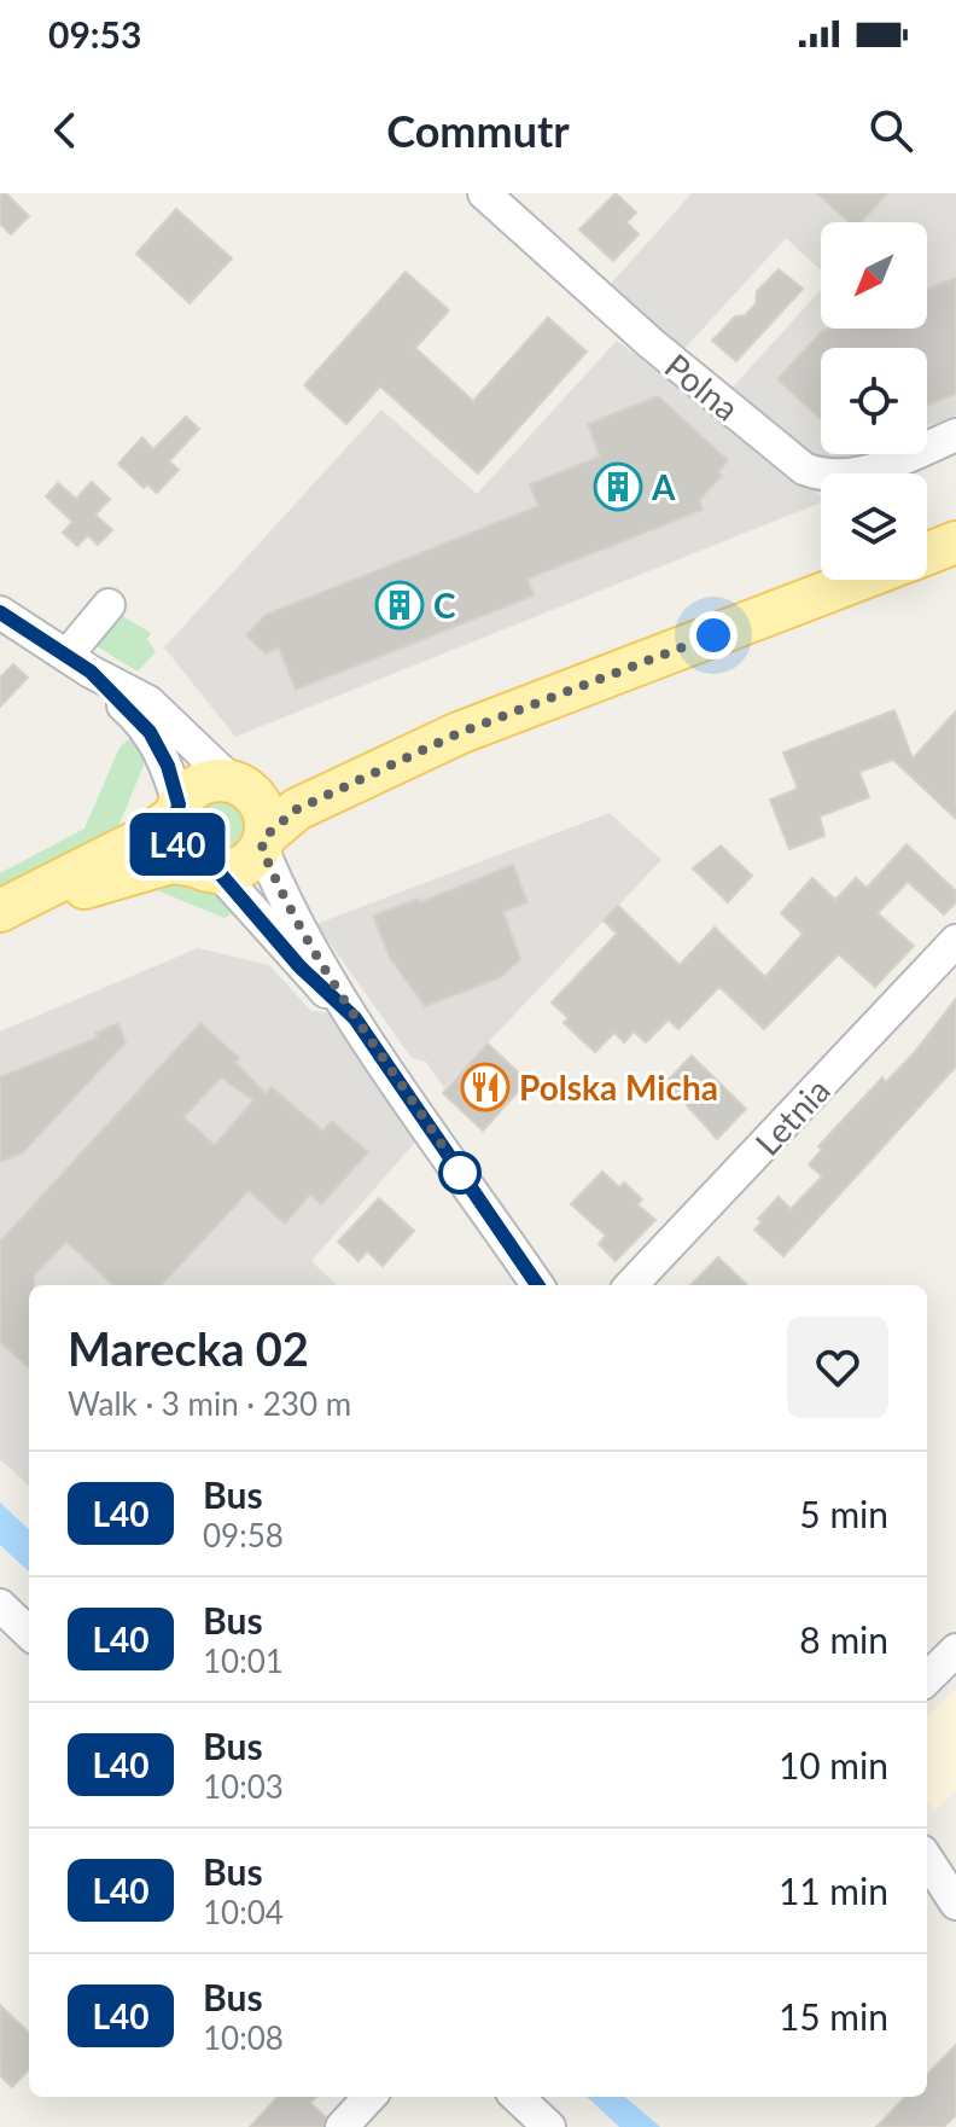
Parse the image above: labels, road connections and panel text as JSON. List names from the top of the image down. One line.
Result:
{"streets":{"street":["Polna","Letnia"]},"places":{"building":["A","C"],"restaurant":["Polska Micha"]},"lines":["bus line L40"],"north":"bottom left","page":{"status":"09:53","header":"Commutr","on_map":"L40","heading":["Marecka 02","Walk · 3 min · 230 m"],"list":[{"mark":"L40","name":"Bus","note":"09:58","value":"5 min"},{"mark":"L40","name":"Bus","note":"10:01","value":"8 min"},{"mark":"L40","name":"Bus","note":"10:03","value":"10 min"},{"mark":"L40","name":"Bus","note":"10:04","value":"11 min"},{"mark":"L40","name":"Bus","note":"10:08","value":"15 min"}]}}
